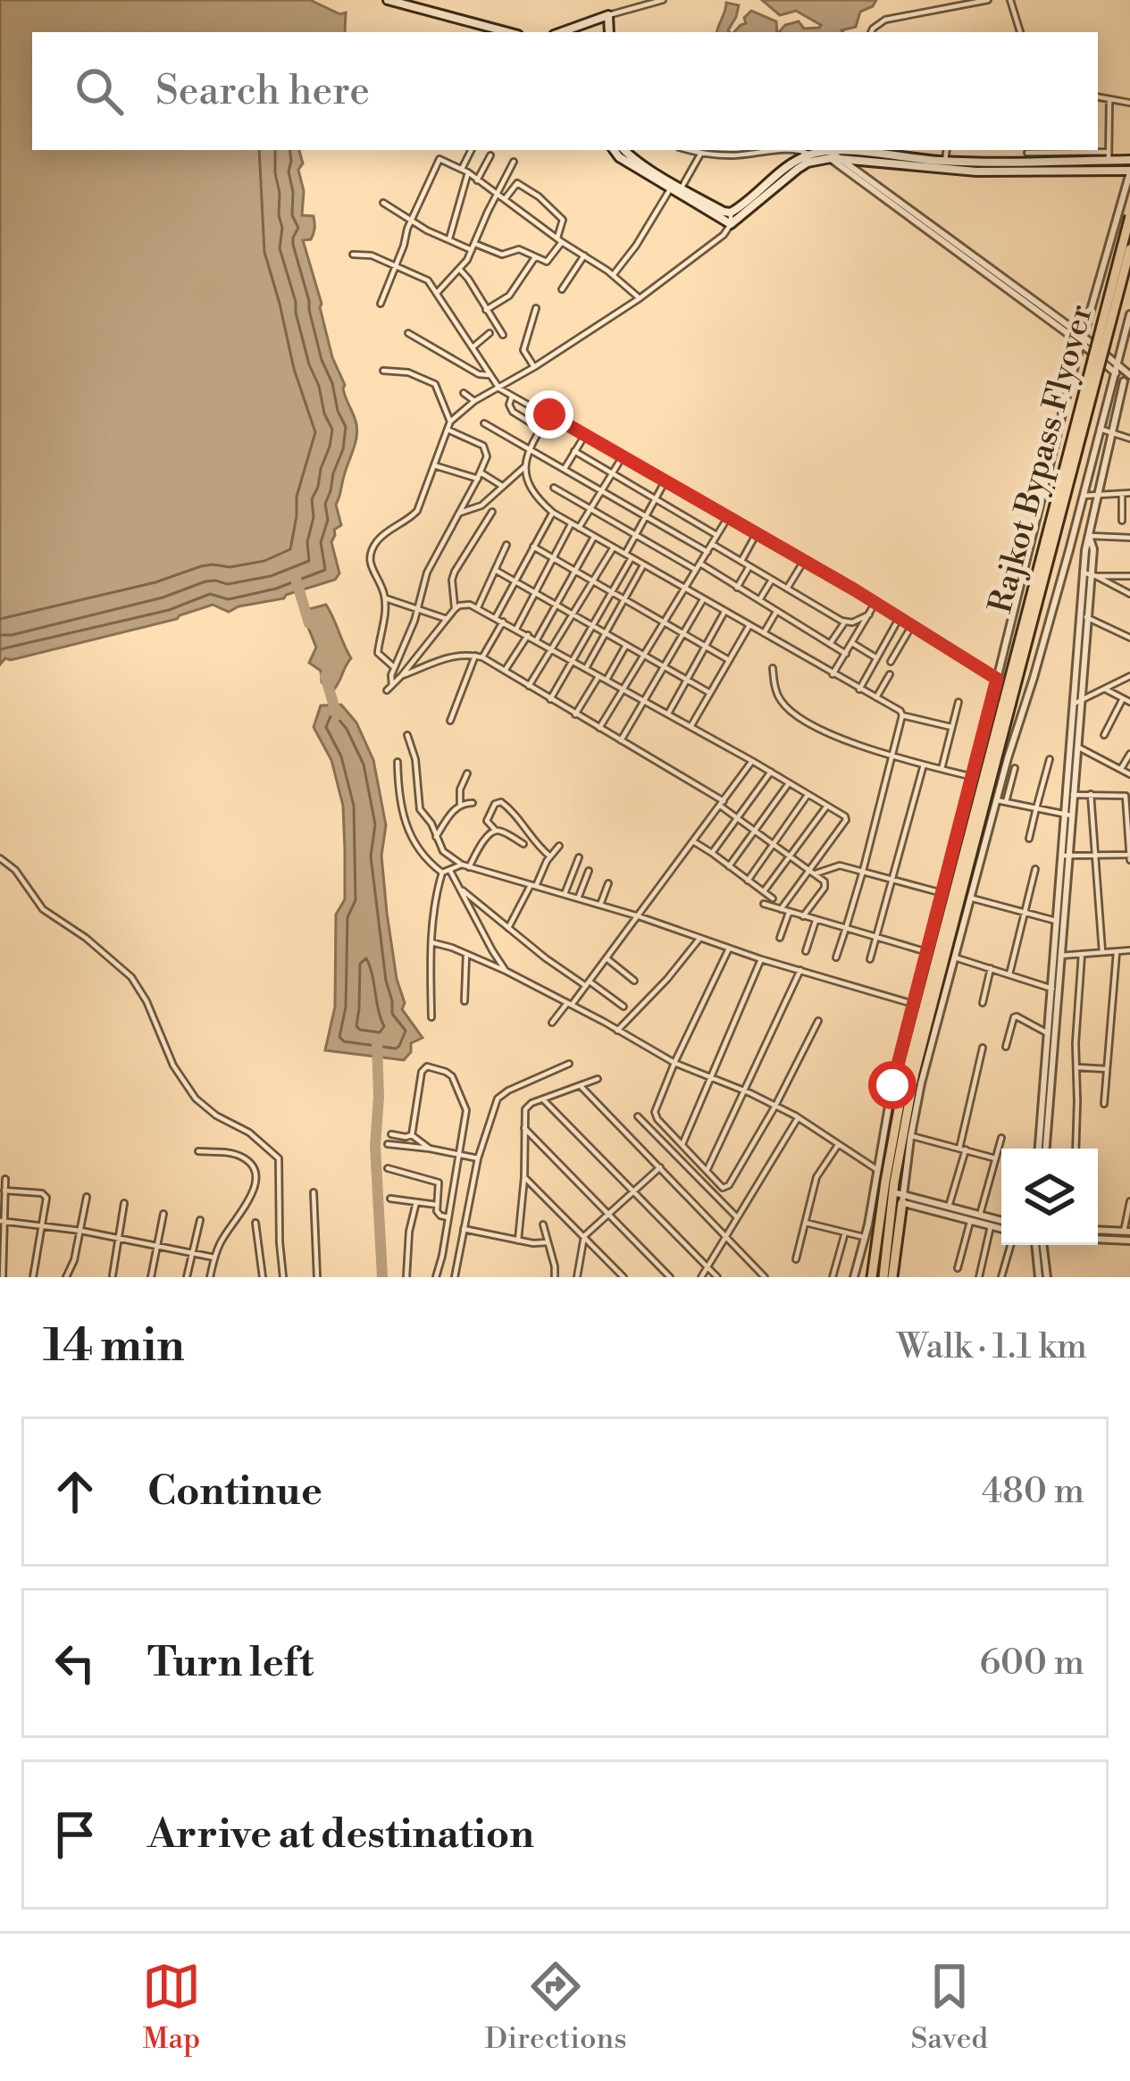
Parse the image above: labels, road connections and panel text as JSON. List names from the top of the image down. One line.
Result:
{"streets":{"main road":["Rajkot Bypass Flyover"]},"page":{"search":"Search here","heading":["14 min","Walk · 1.1 km"],"list":[["Continue","480 m"],["Turn left","600 m"],"Arrive at destination"],"nav":["Map","Directions","Saved"]}}
